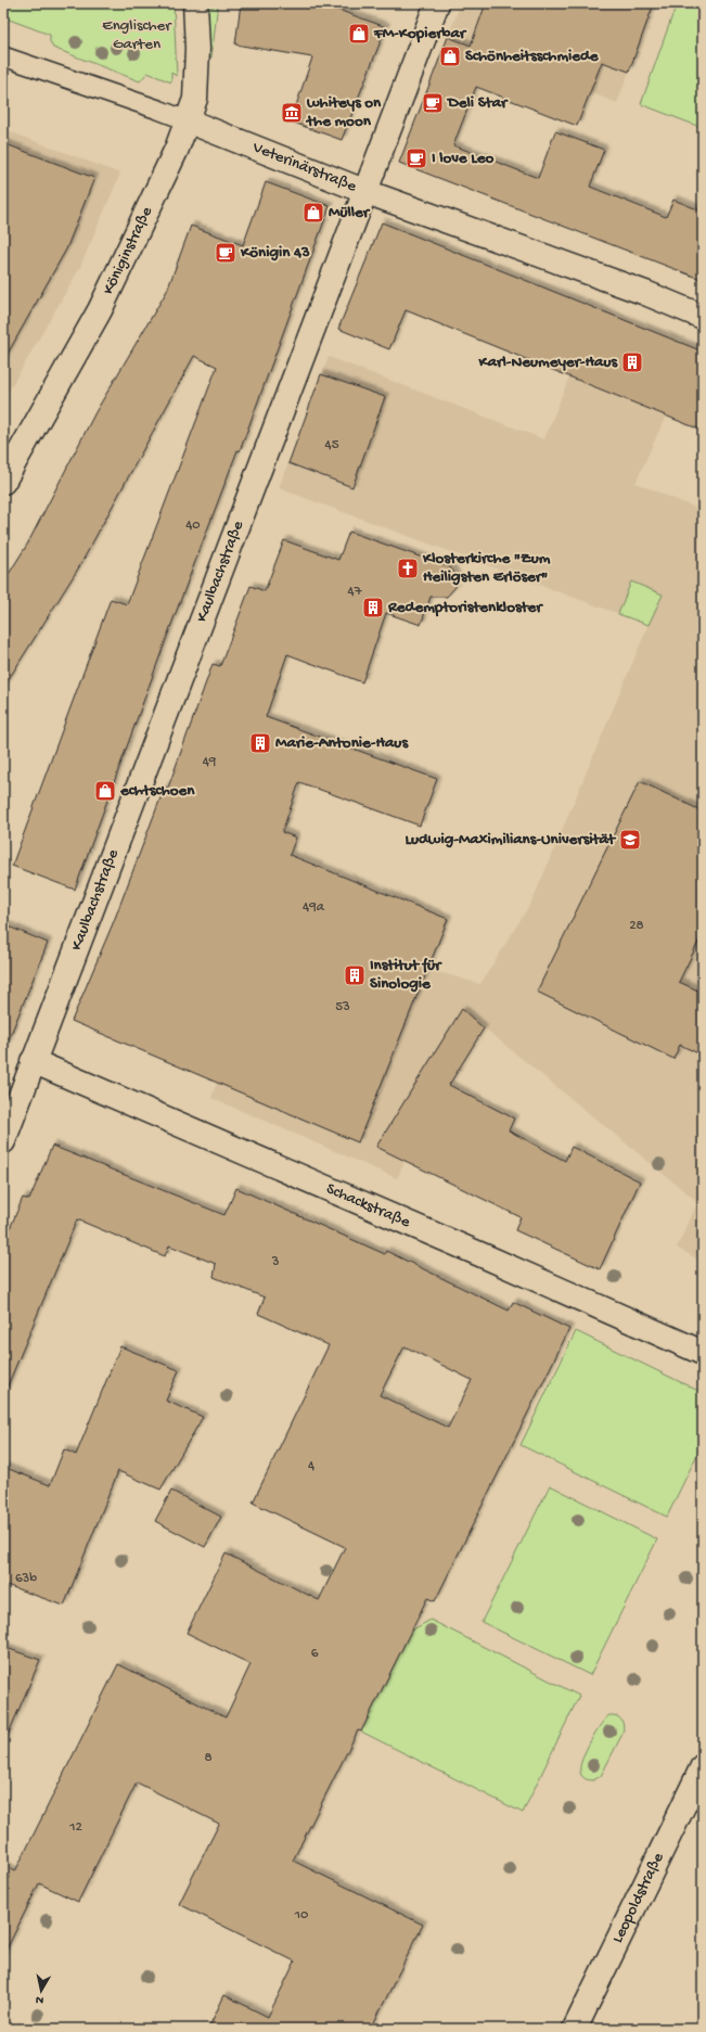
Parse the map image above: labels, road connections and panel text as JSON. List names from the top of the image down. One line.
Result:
{"streets":{"street":["Veterinärstraße","Königinstraße","Kaulbachstraße","Schackstraße","Leopoldstraße"]},"crossings":[["Veterinärstraße","Königinstraße"],["Veterinärstraße","Kaulbachstraße"],["Kaulbachstraße","Schackstraße"]],"parks":["Englischer Garten"],"places":{"shop":["FM-Kopierbar","Schönheitsschmiede","Müller","echtschoen"],"cafe":["Deli Star","I love Leo","Königin 43"],"museum":["whiteys on the moon"],"building":["Karl-Neumeyer-Haus","Redemptoristenkloster","Marie-Antonie-Haus","Institut für Sinologie"],"church":["Klosterkirche \"Zum Heiligsten Erlöser\""],"school or university":["Ludwig-Maximilians-Universität"]},"house_numbers":["45","40","47","49","49a","28","53","3","4","63b","6","8","12","10"],"north":"bottom"}
